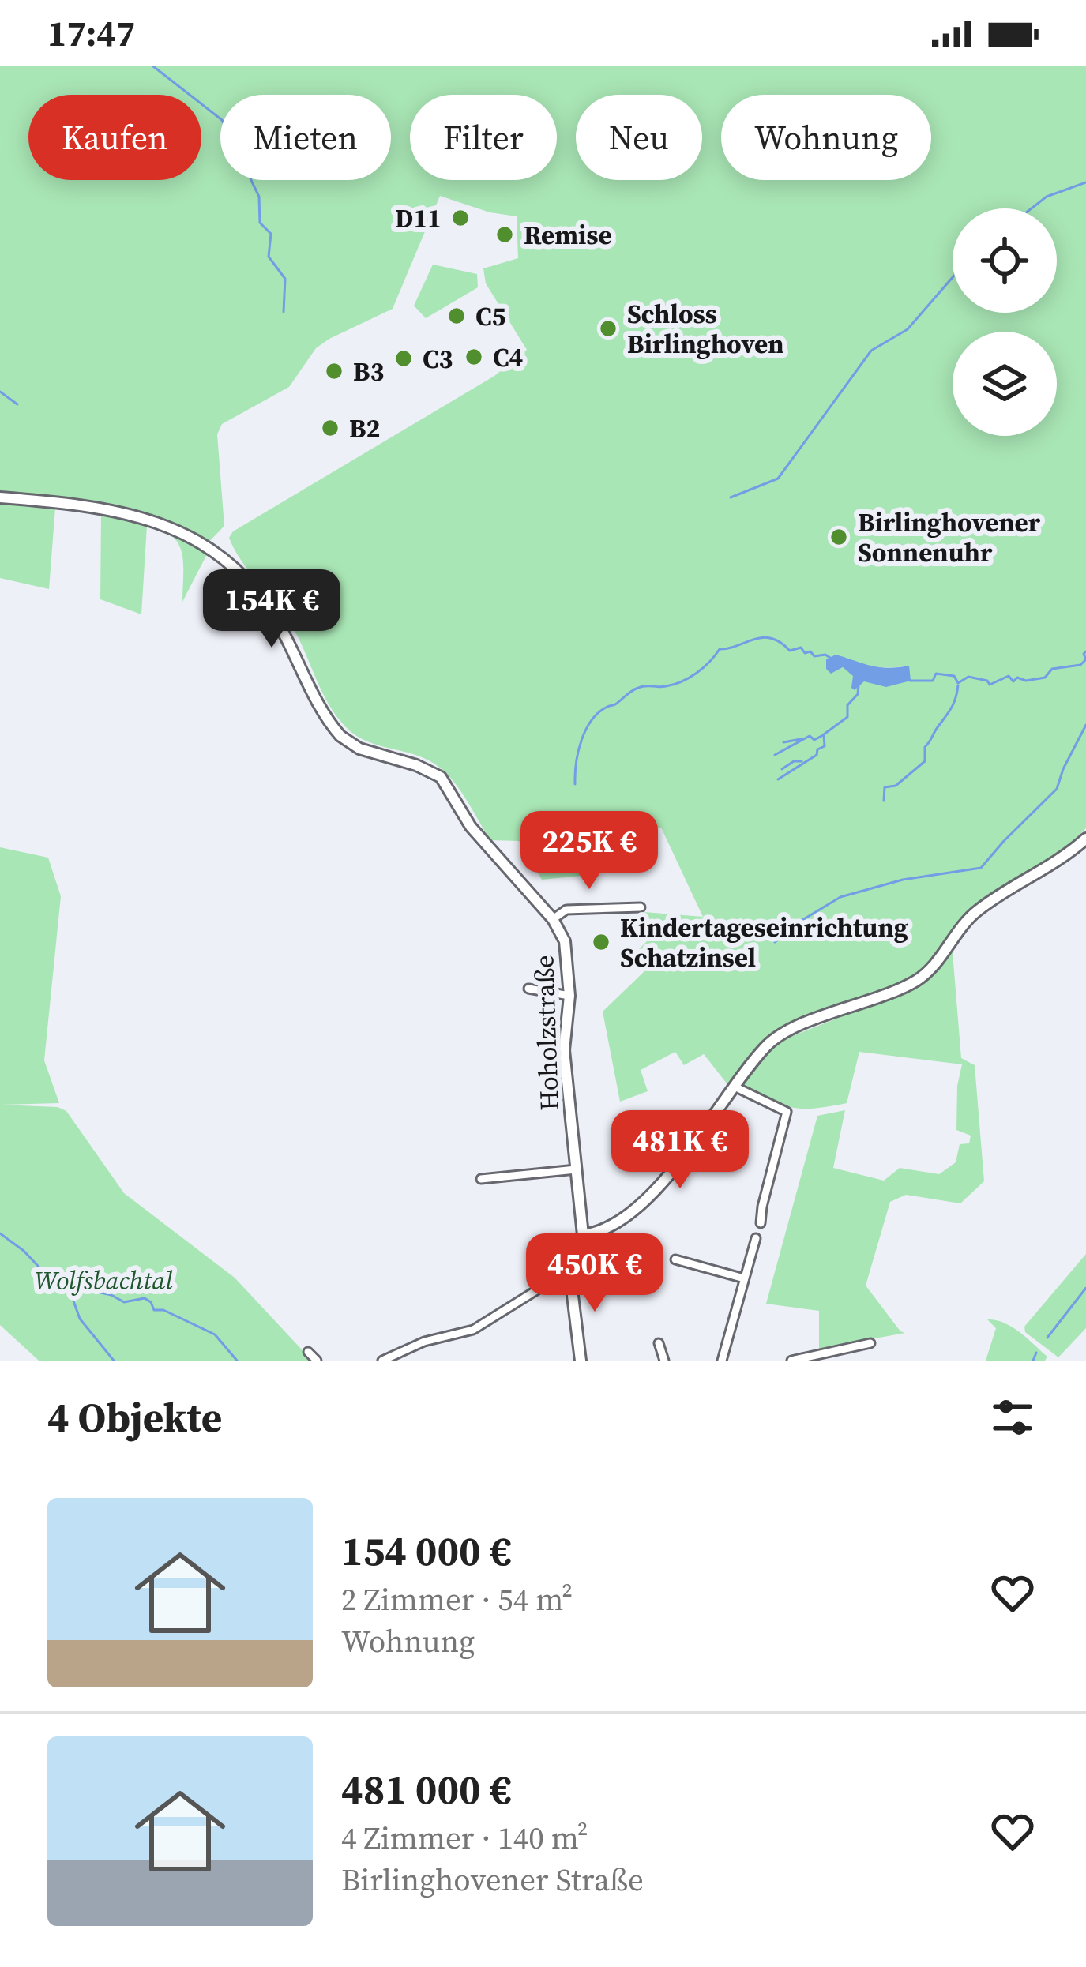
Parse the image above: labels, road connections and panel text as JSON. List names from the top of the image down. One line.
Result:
{"streets":{"street":["Hoholzstraße"]},"parks":["Wolfsbachtal"],"places":["D11","Remise","C5","Schloss Birlinghoven","C4","C3","B3","B2","Birlinghovener Sonnenuhr","Kindertageseinrichtung Schatzinsel"],"page":{"status":"17:47","chip":["Kaufen","Mieten","Filter","Neu","Wohnung"],"price":["154K €","225K €","481K €","450K €"],"heading":"4 Objekte","list":[{"name":"154 000 €","note":"2 Zimmer · 54 m² · Wohnung"},{"name":"481 000 €","note":"4 Zimmer · 140 m² · Birlinghovener Straße"}]}}
